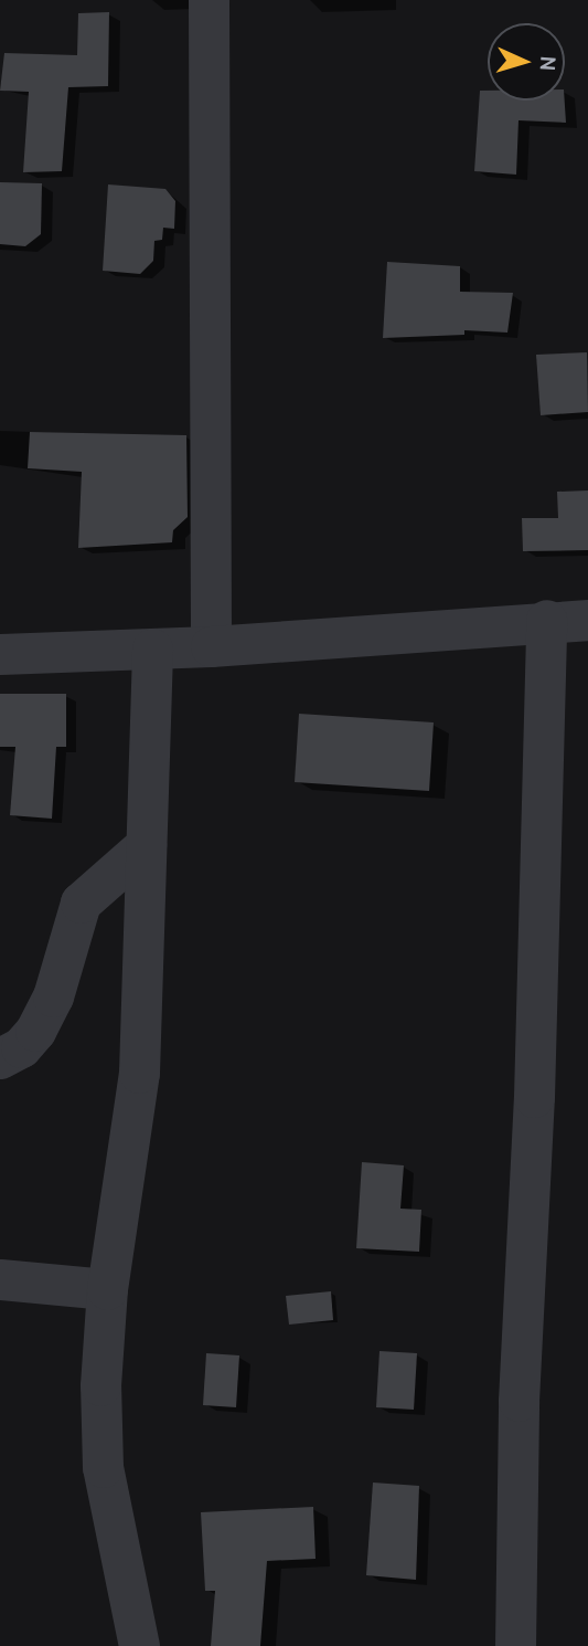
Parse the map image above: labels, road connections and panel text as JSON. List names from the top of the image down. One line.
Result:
{"north":"right"}
